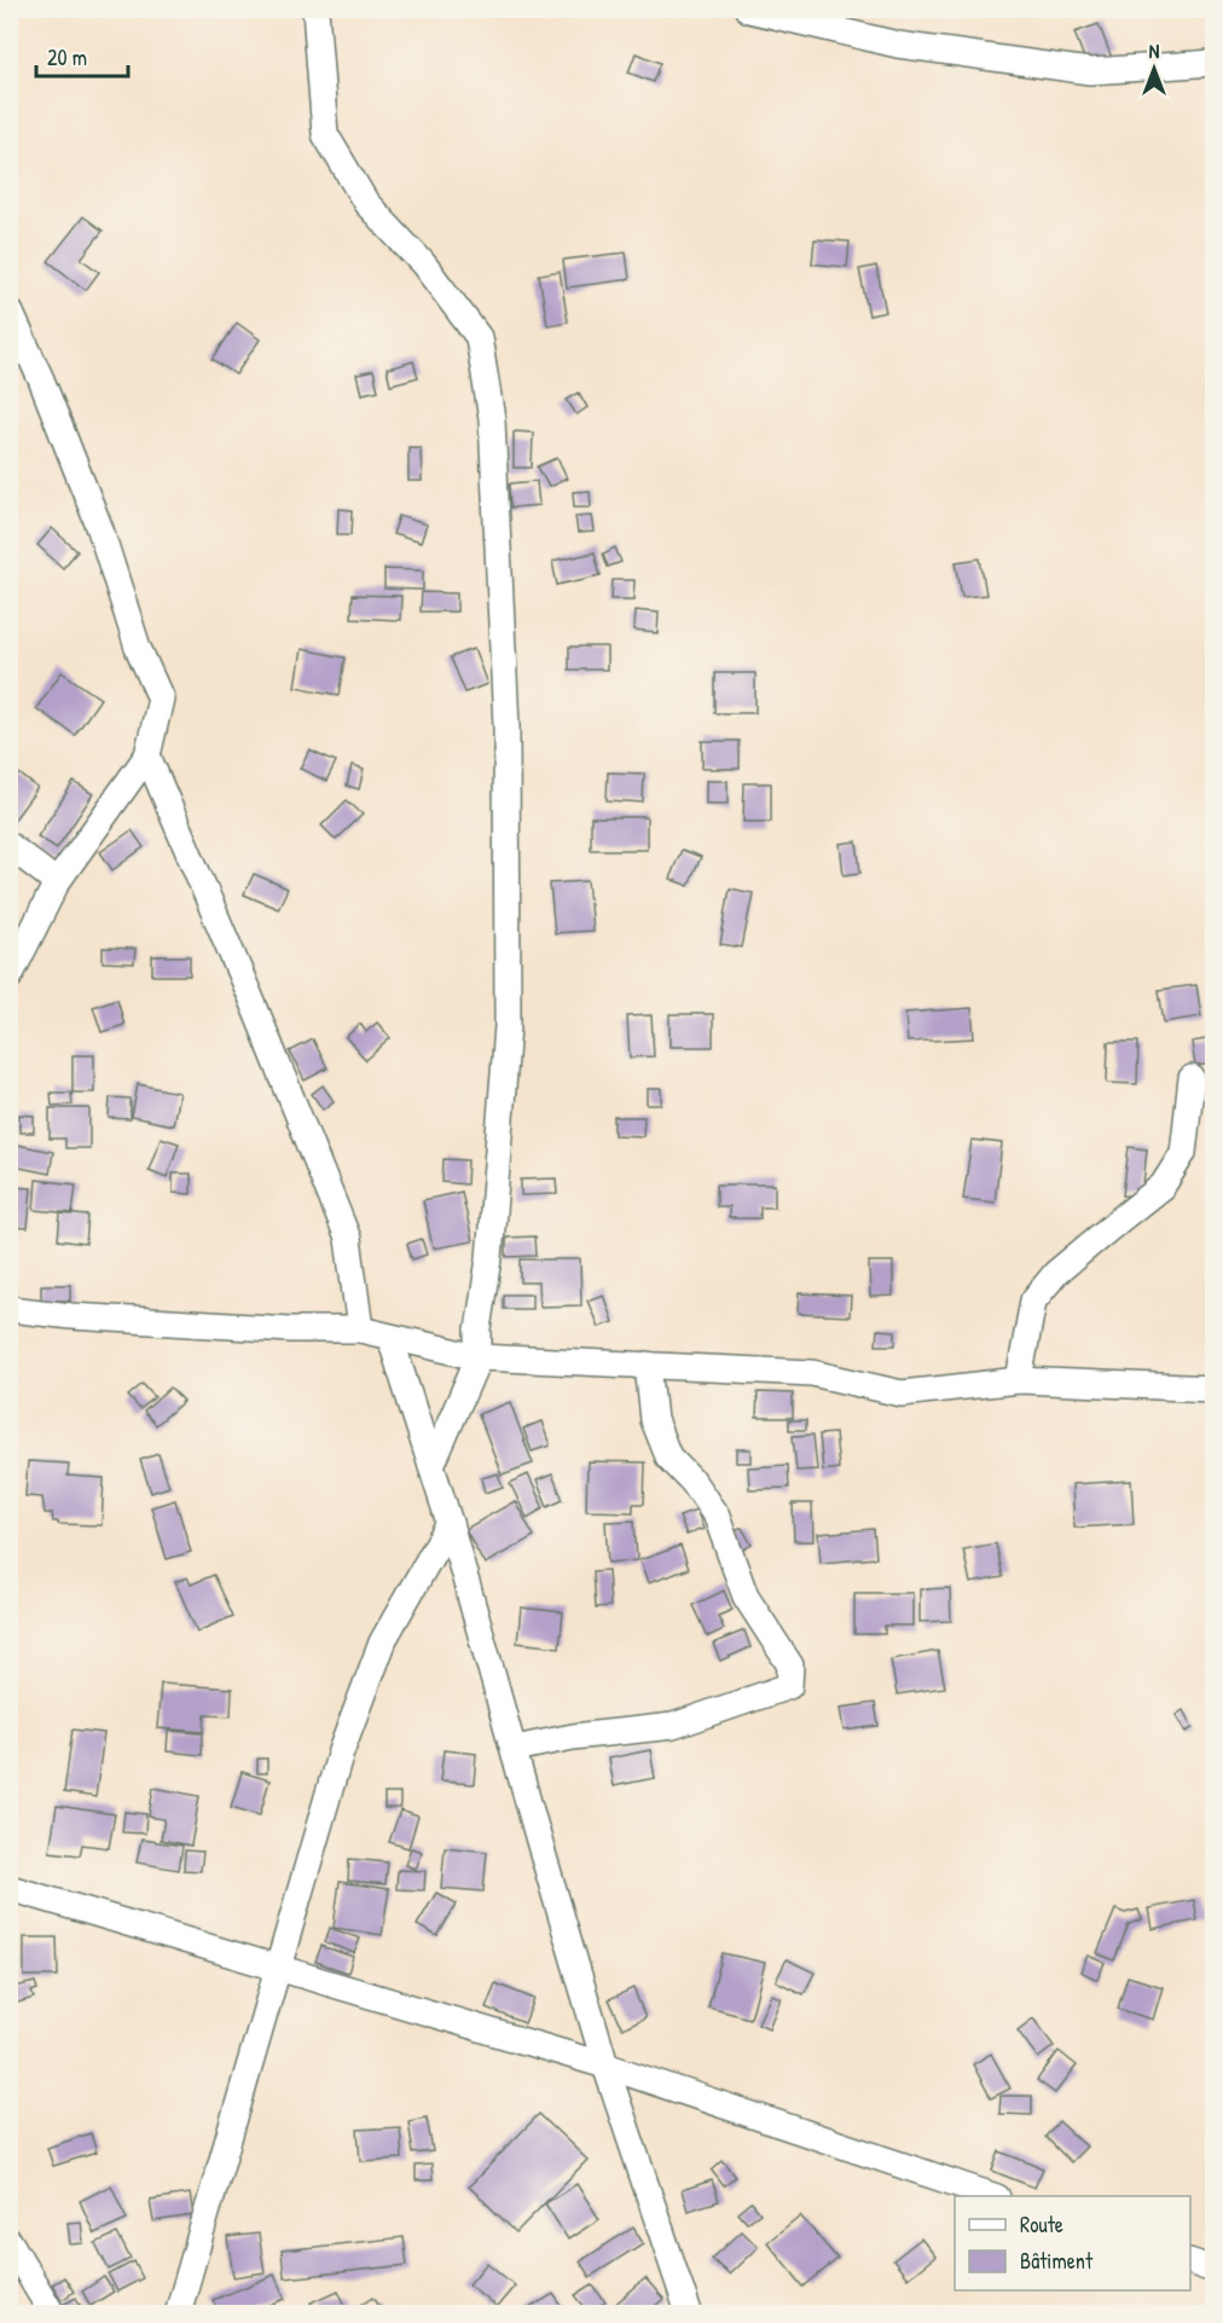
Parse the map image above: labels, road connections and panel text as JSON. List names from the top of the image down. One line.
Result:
{"legend":["Route","Bâtiment"],"scale_bar":"20 m","north":"top"}
